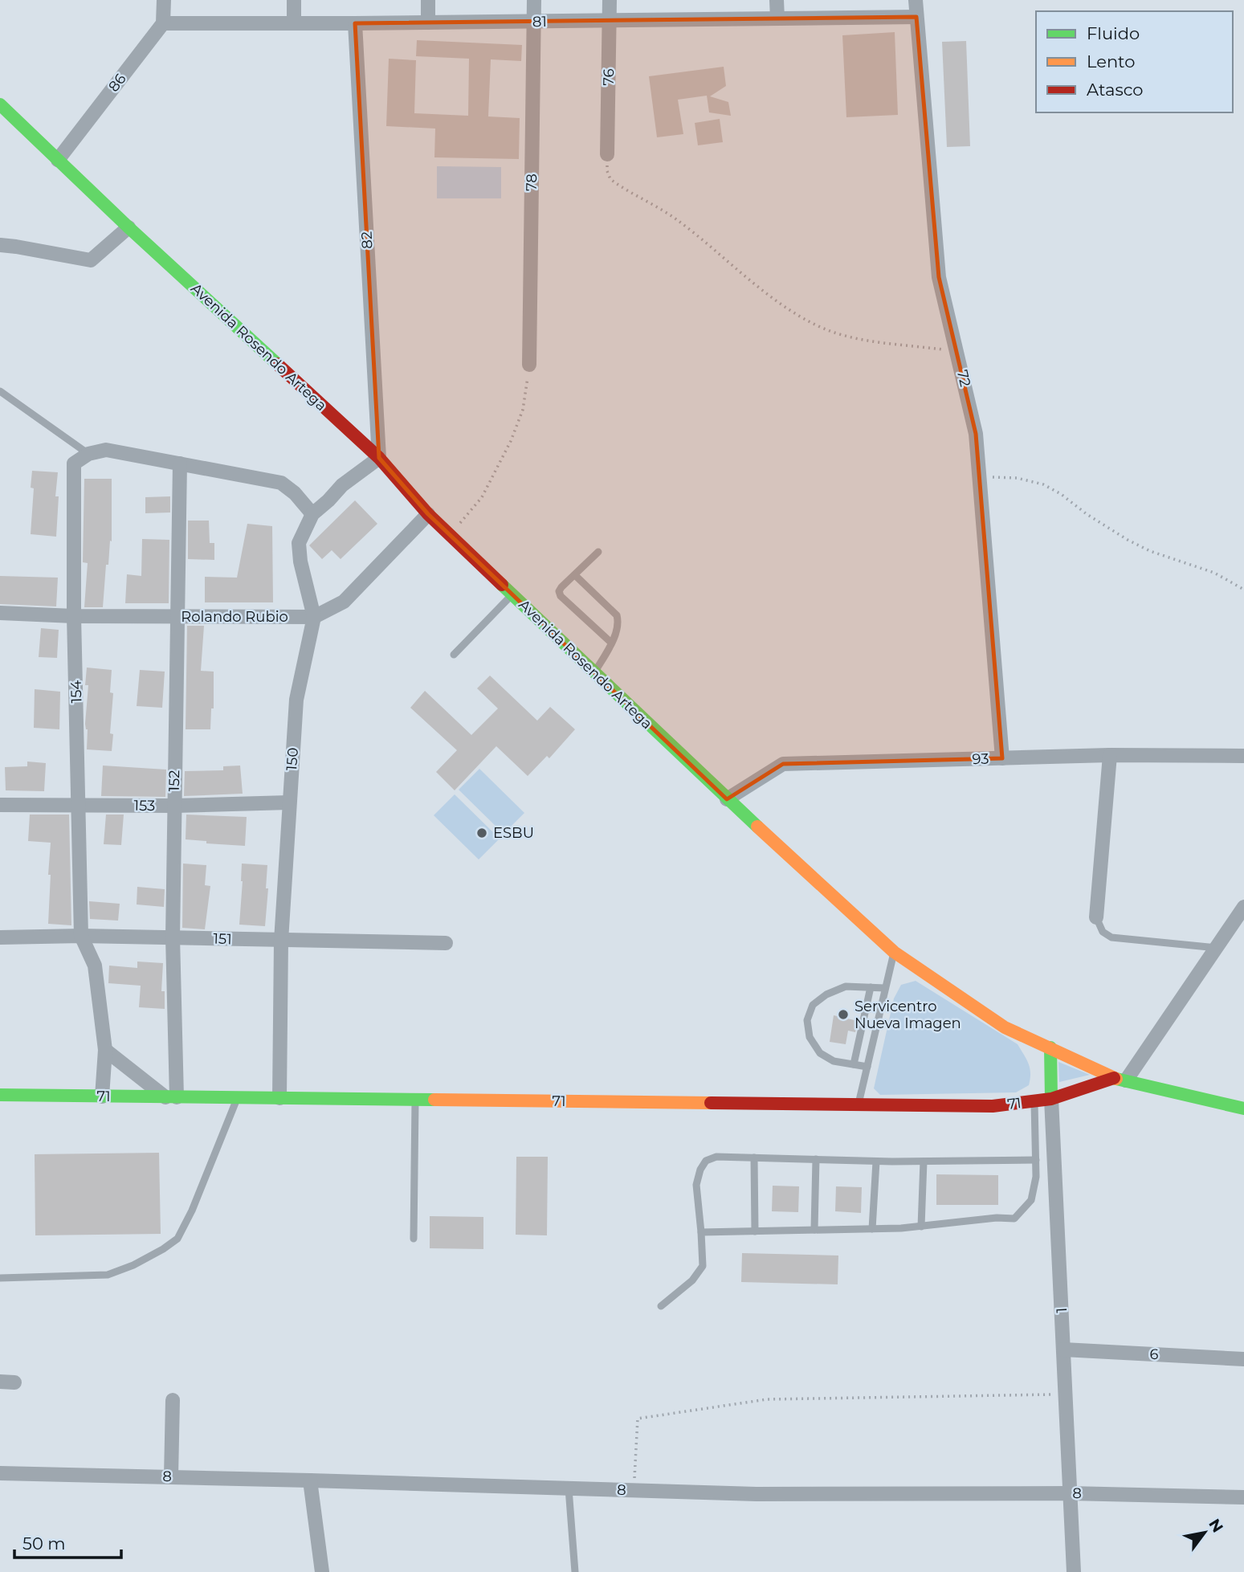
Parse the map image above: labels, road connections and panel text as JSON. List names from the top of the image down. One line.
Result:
{"streets":{"main road":["Avenida Rosendo Artega","71","1"],"street":["81","76","86","78","82","72","Rolando Rubio","154","150","93","152","153","151","6","8"]},"crossings":[["81","76"],["81","86"],["81","78"],["81","82"],["81","72"],["86","Avenida Rosendo Artega"],["82","Avenida Rosendo Artega"],["82","150"],["Avenida Rosendo Artega","Rolando Rubio"],["Avenida Rosendo Artega","150"],["Avenida Rosendo Artega","93"],["Avenida Rosendo Artega","71"],["Avenida Rosendo Artega","1"],["72","93"],["Rolando Rubio","154"],["Rolando Rubio","150"],["Rolando Rubio","152"],["154","153"],["154","151"],["150","153"],["150","151"],["150","71"],["152","153"],["152","151"],["152","71"],["71","1"],["1","6"],["1","8"]],"places":["ESBU","Servicentro Nueva Imagen"],"legend":["Fluido","Lento","Atasco"],"scale_bar":"50 m","north":"top right"}
